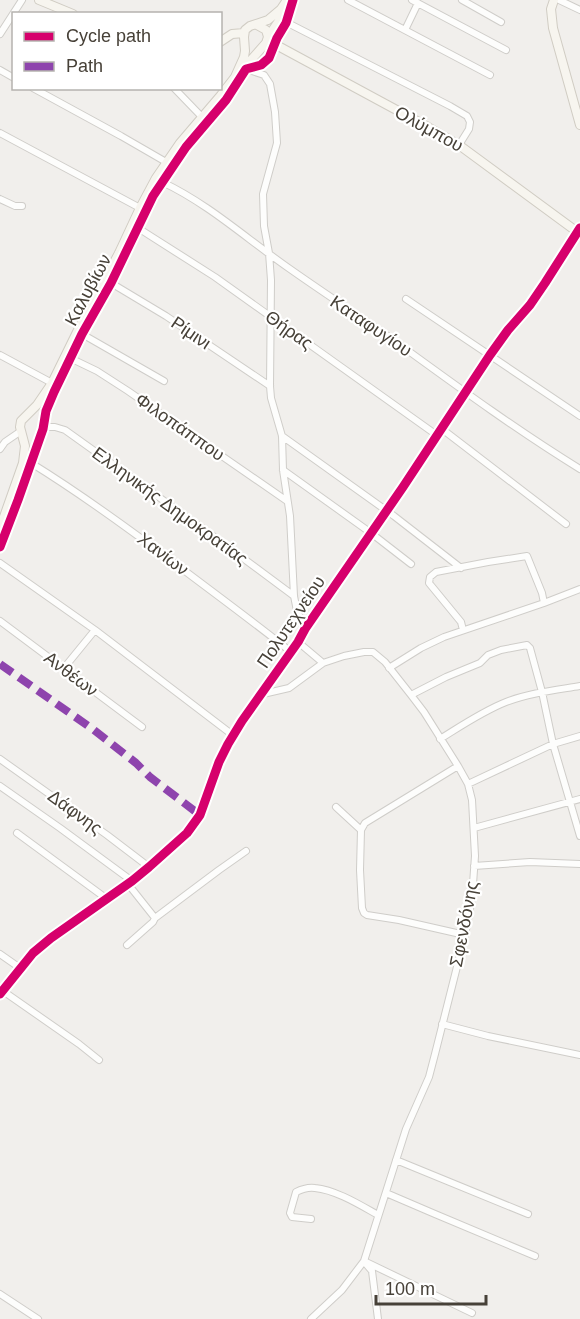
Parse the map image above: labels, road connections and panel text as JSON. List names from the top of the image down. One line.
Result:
{"streets":{"main road":["Ολύμπου","Καλυβίων"],"street":["Καταφυγίου","Θήρας","Ρίμινι","Φιλοπάππου","Ελληνικής Δημοκρατίας","Χανίων","Πολυτεχνείου","Ανθέων","Δάφνης","Σφενδόνης"]},"crossings":[["Ολύμπου","Καλυβίων"],["Ολύμπου","Πολυτεχνείου"],["Καλυβίων","Καταφυγίου"],["Καλυβίων","Θήρας"],["Καλυβίων","Ρίμινι"],["Καλυβίων","Φιλοπάππου"],["Καλυβίων","Ελληνικής Δημοκρατίας"],["Καλυβίων","Χανίων"],["Καταφυγίου","Πολυτεχνείου"],["Θήρας","Πολυτεχνείου"],["Χανίων","Πολυτεχνείου"],["Πολυτεχνείου","Δάφνης"]],"legend":["Cycle path","Path"],"scale_bar":"100 m"}
